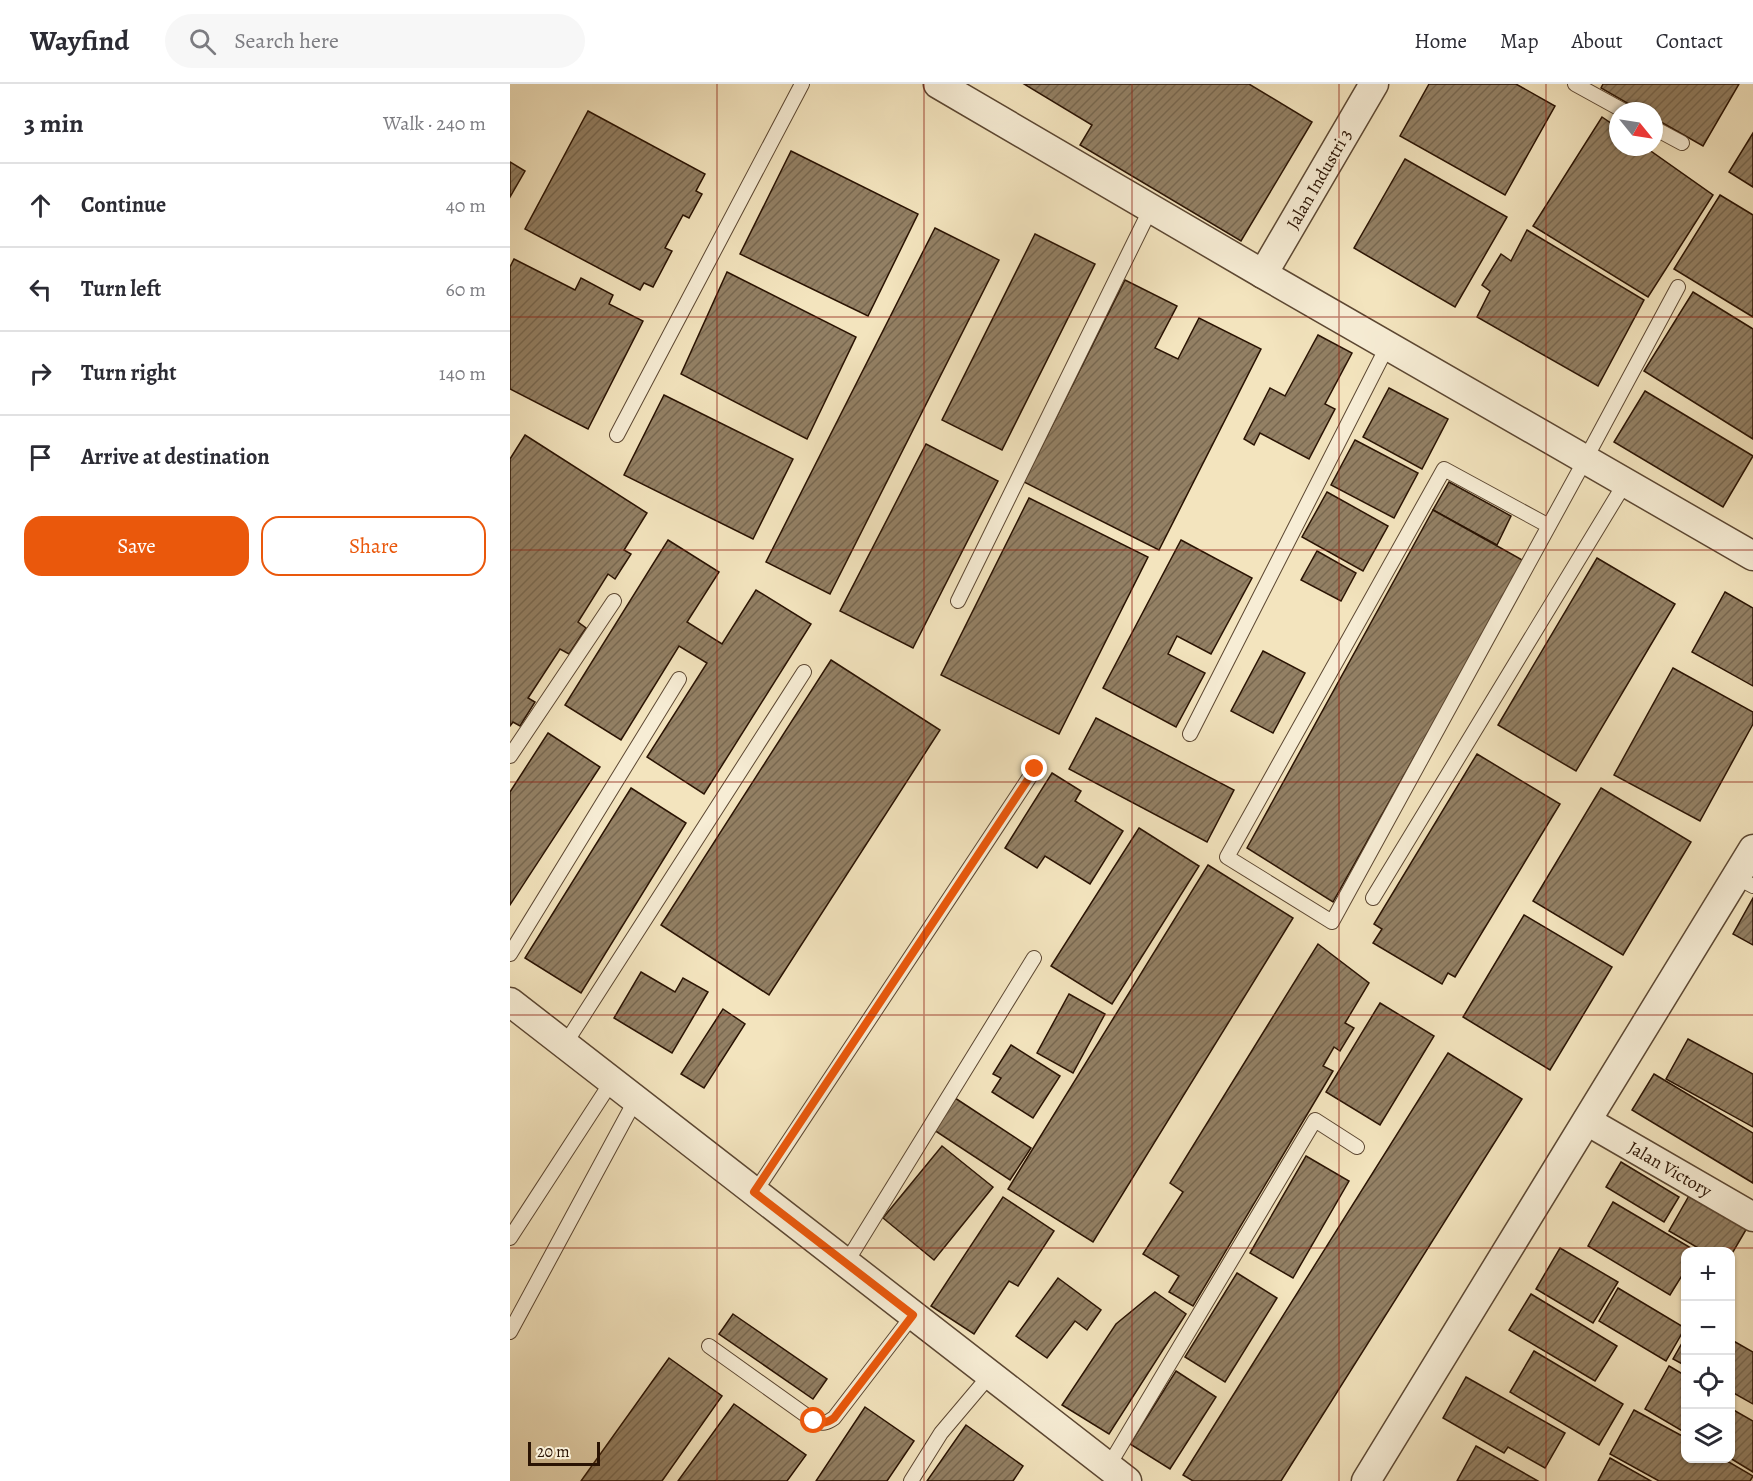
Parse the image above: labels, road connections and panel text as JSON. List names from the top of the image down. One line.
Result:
{"streets":{"street":["Jalan Industri 3","Jalan Victory"]},"scale_bar":"20 m","north":"bottom right","page":{"header":"Wayfind","search":"Search here","nav":["Home","Map","About","Contact"],"heading":["3 min","Walk · 240 m"],"list":[["Continue","40 m"],["Turn left","60 m"],["Turn right","140 m"],"Arrive at destination"],"buttons":["Save","Share"],"map_buttons":["+","−"],"scale":"20 m"}}
